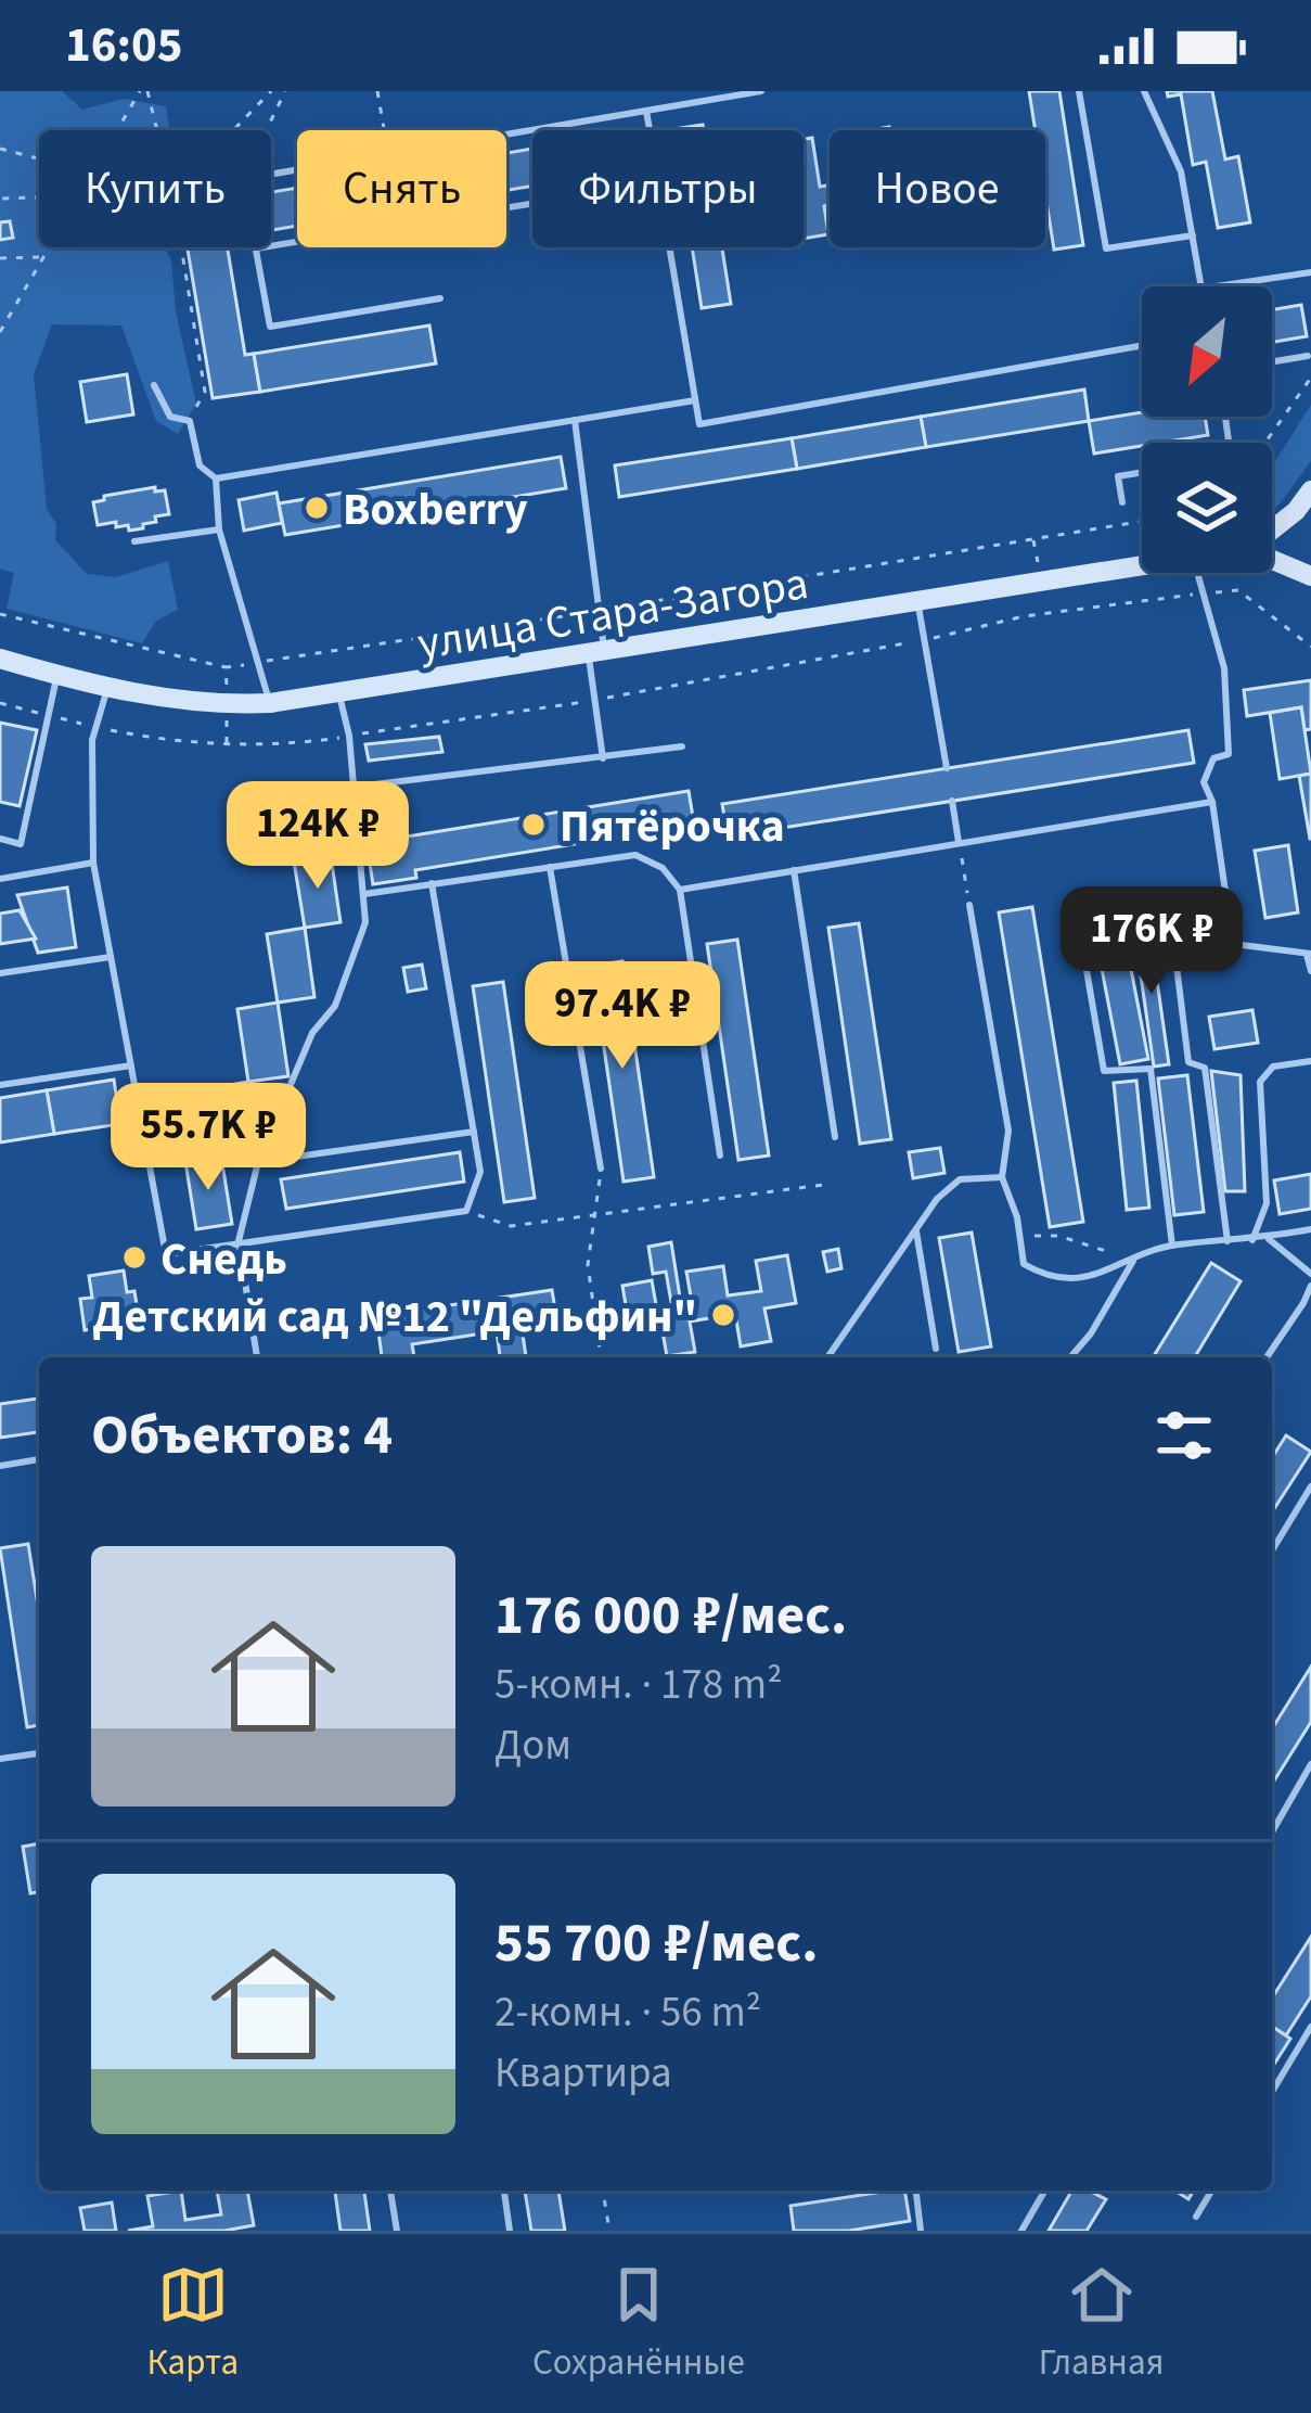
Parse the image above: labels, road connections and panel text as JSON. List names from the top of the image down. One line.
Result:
{"streets":{"main road":["улица Стара-Загора"]},"places":["Boxberry","Пятёрочка","Снедь","Детский сад №12 \"Дельфин\""],"north":"bottom left","page":{"status":"16:05","chip":["Купить","Снять","Фильтры","Новое"],"price":["124K ₽","176K ₽","97.4K ₽","55.7K ₽"],"heading":"Объектов: 4","list":[{"name":"176 000 ₽/мес.","note":"5-комн. · 178 m² · Дом"},{"name":"55 700 ₽/мес.","note":"2-комн. · 56 m² · Квартира"}],"tabs":["Карта","Сохранённые","Главная"]}}
